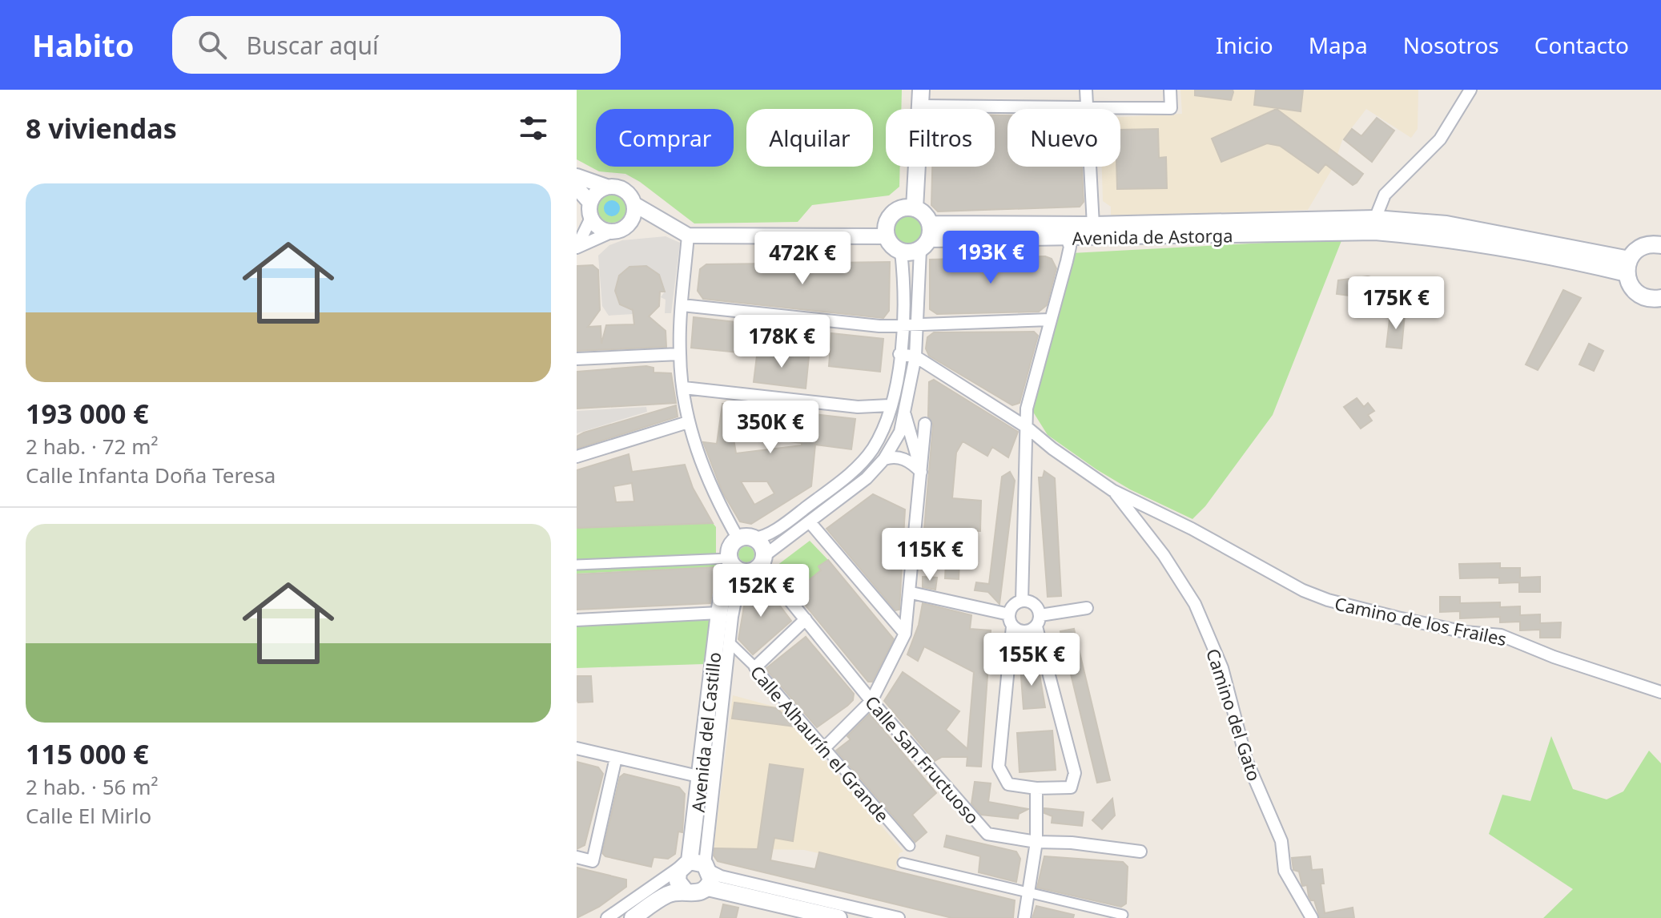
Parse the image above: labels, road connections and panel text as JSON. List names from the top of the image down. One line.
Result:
{"streets":{"main road":["Avenida de Astorga","Avenida del Castillo"],"street":["Camino de los Frailes","Camino del Gato","Calle Alhaurín el Grande","Calle San Fructuoso"]},"crossings":[["Camino de los Frailes","Camino del Gato"],["Avenida del Castillo","Calle Alhaurín el Grande"]],"page":{"header":"Habito","search":"Buscar aquí","nav":["Inicio","Mapa","Nosotros","Contacto"],"heading":"8 viviendas","chip":["Comprar","Alquilar","Filtros","Nuevo"],"list":[{"name":"193 000 €","note":"2 hab. · 72 m² · Calle Infanta Doña Teresa"},{"name":"115 000 €","note":"2 hab. · 56 m² · Calle El Mirlo"}],"price":["193K €","472K €","175K €","178K €","350K €","115K €","152K €","155K €"]}}
